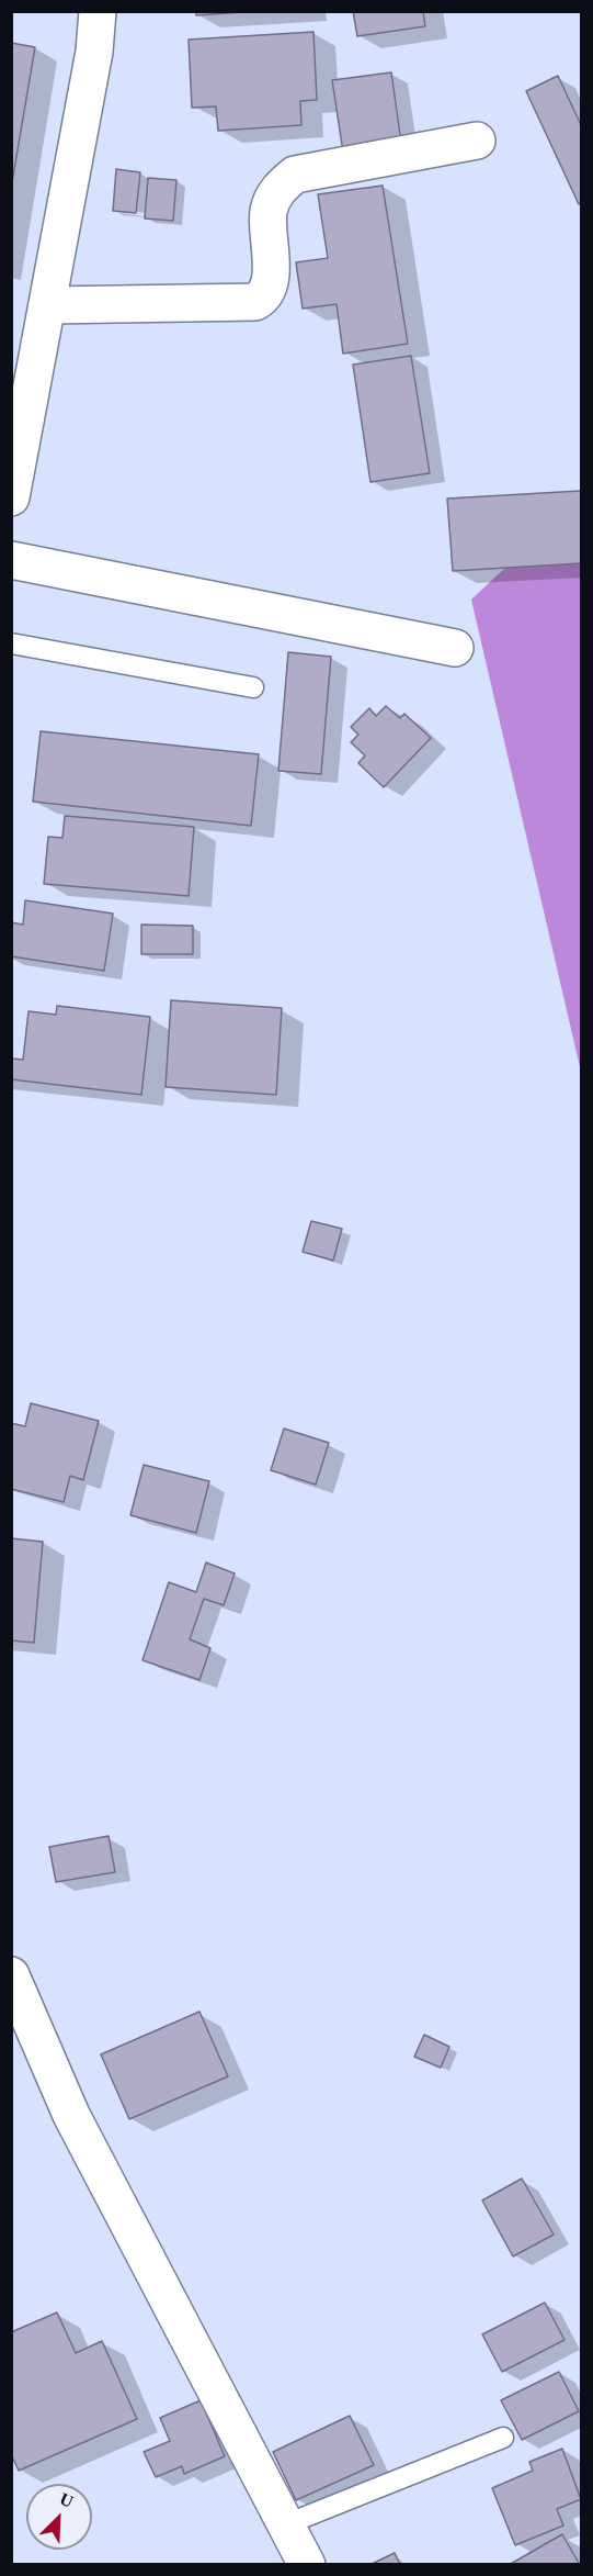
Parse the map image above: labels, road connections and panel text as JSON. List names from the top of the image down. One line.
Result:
{"north":"top right"}
